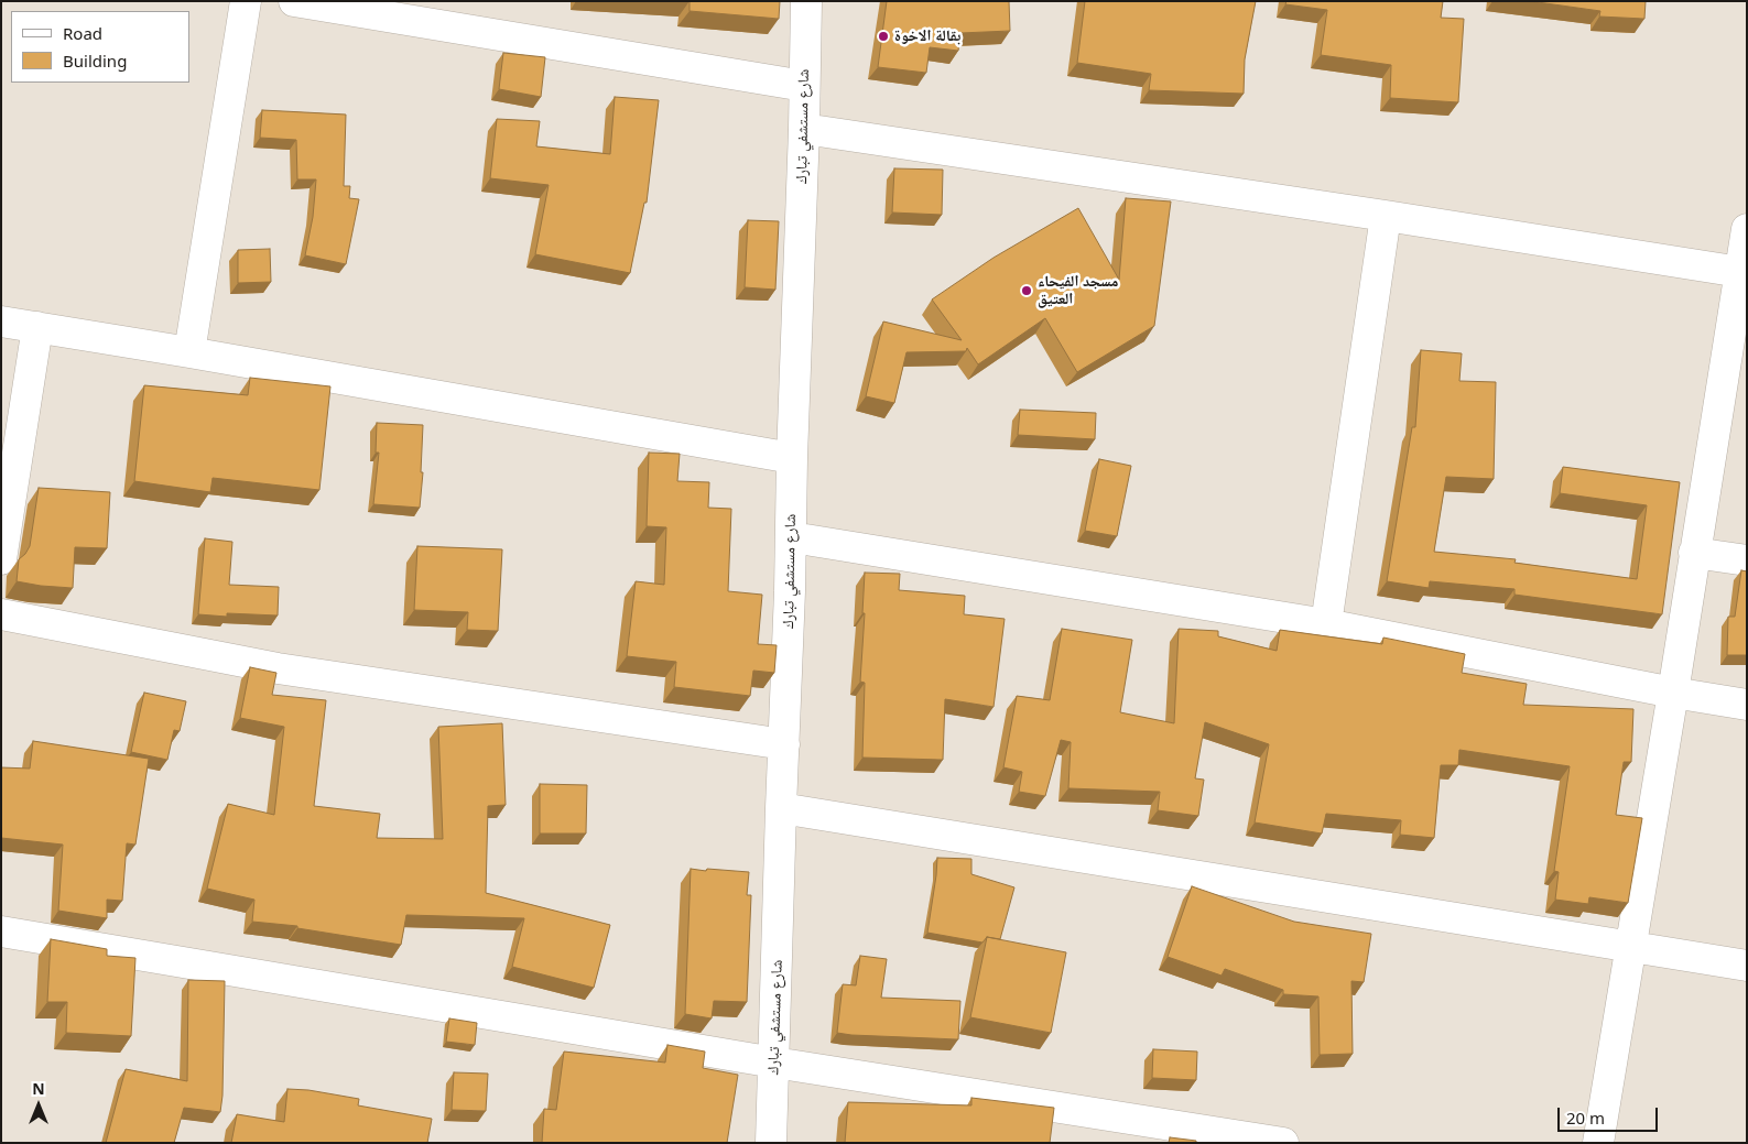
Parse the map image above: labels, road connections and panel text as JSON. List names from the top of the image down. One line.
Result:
{"streets":{"street":["شارع مستشفي تبارك"]},"places":["بقالة الاخوة","مسجد الفيحاء العتيق"],"legend":["Road","Building"],"scale_bar":"20 m","north":"top"}
